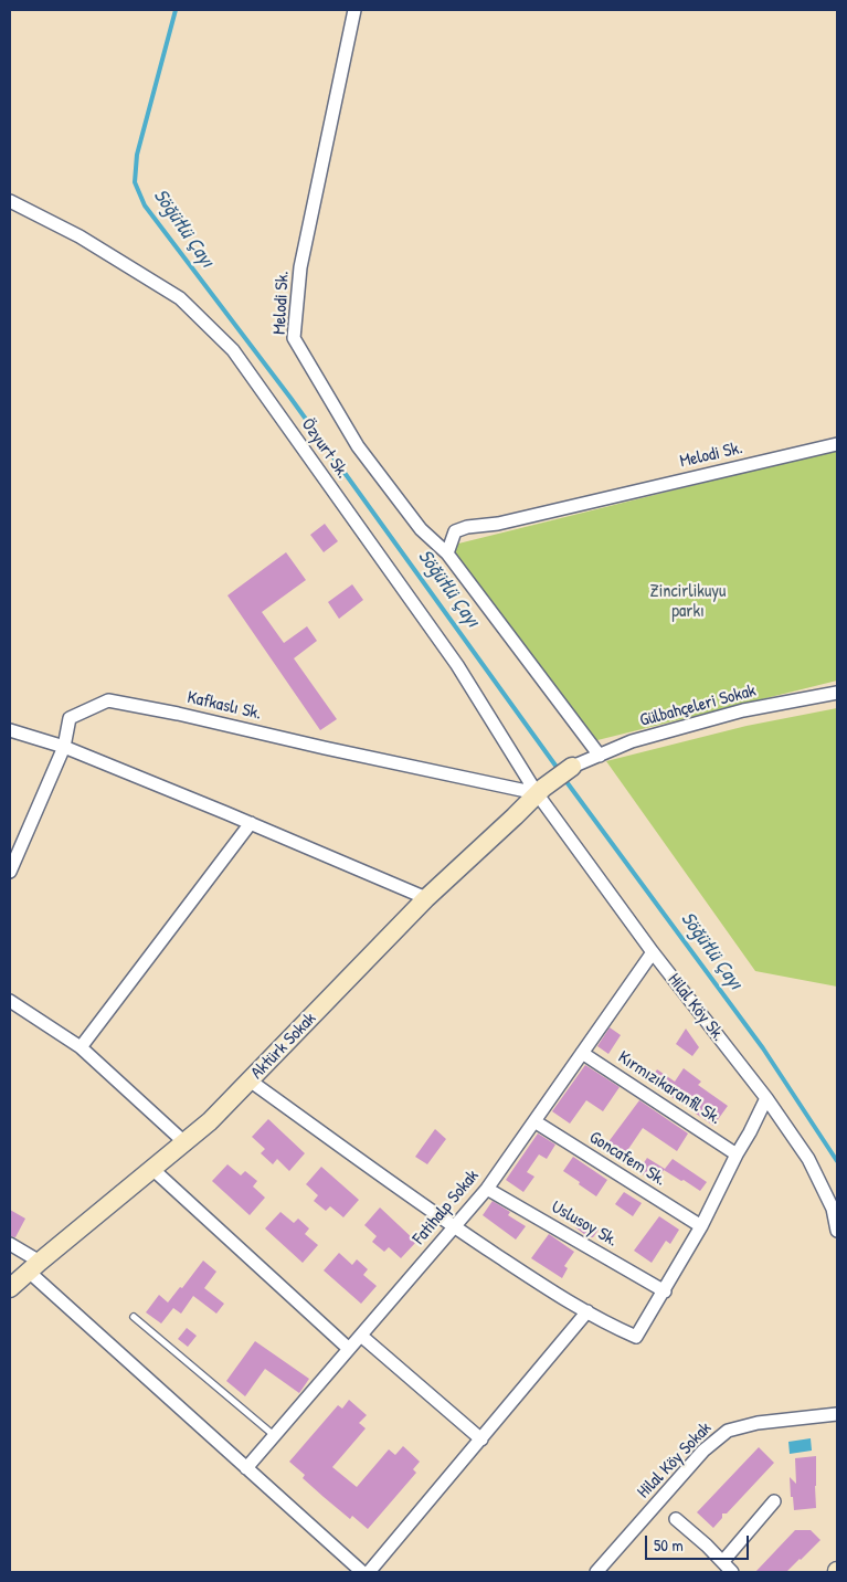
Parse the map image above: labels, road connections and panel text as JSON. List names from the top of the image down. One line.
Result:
{"streets":{"street":["Melodi Sk.","Özyurt Sk.","Kafkaslı Sk.","Gülbahçeleri Sokak","Hilal Köy Sk.","Aktürk Sokak","Kırmızıkaranfil Sk.","Goncafem Sk.","Fatihalp Sokak","Uslusoy Sk.","Hilal Köy Sokak"]},"crossings":[["Melodi Sk.","Gülbahçeleri Sokak"],["Özyurt Sk.","Kafkaslı Sk."],["Özyurt Sk.","Hilal Köy Sk."],["Özyurt Sk.","Aktürk Sokak"],["Kafkaslı Sk.","Hilal Köy Sk."],["Kafkaslı Sk.","Aktürk Sokak"],["Gülbahçeleri Sokak","Aktürk Sokak"],["Hilal Köy Sk.","Aktürk Sokak"],["Hilal Köy Sk.","Fatihalp Sokak"],["Kırmızıkaranfil Sk.","Fatihalp Sokak"],["Goncafem Sk.","Fatihalp Sokak"],["Fatihalp Sokak","Uslusoy Sk."]],"water":["Söğütlü Çayı"],"parks":["Zincirlikuyu parkı"],"scale_bar":"50 m"}
